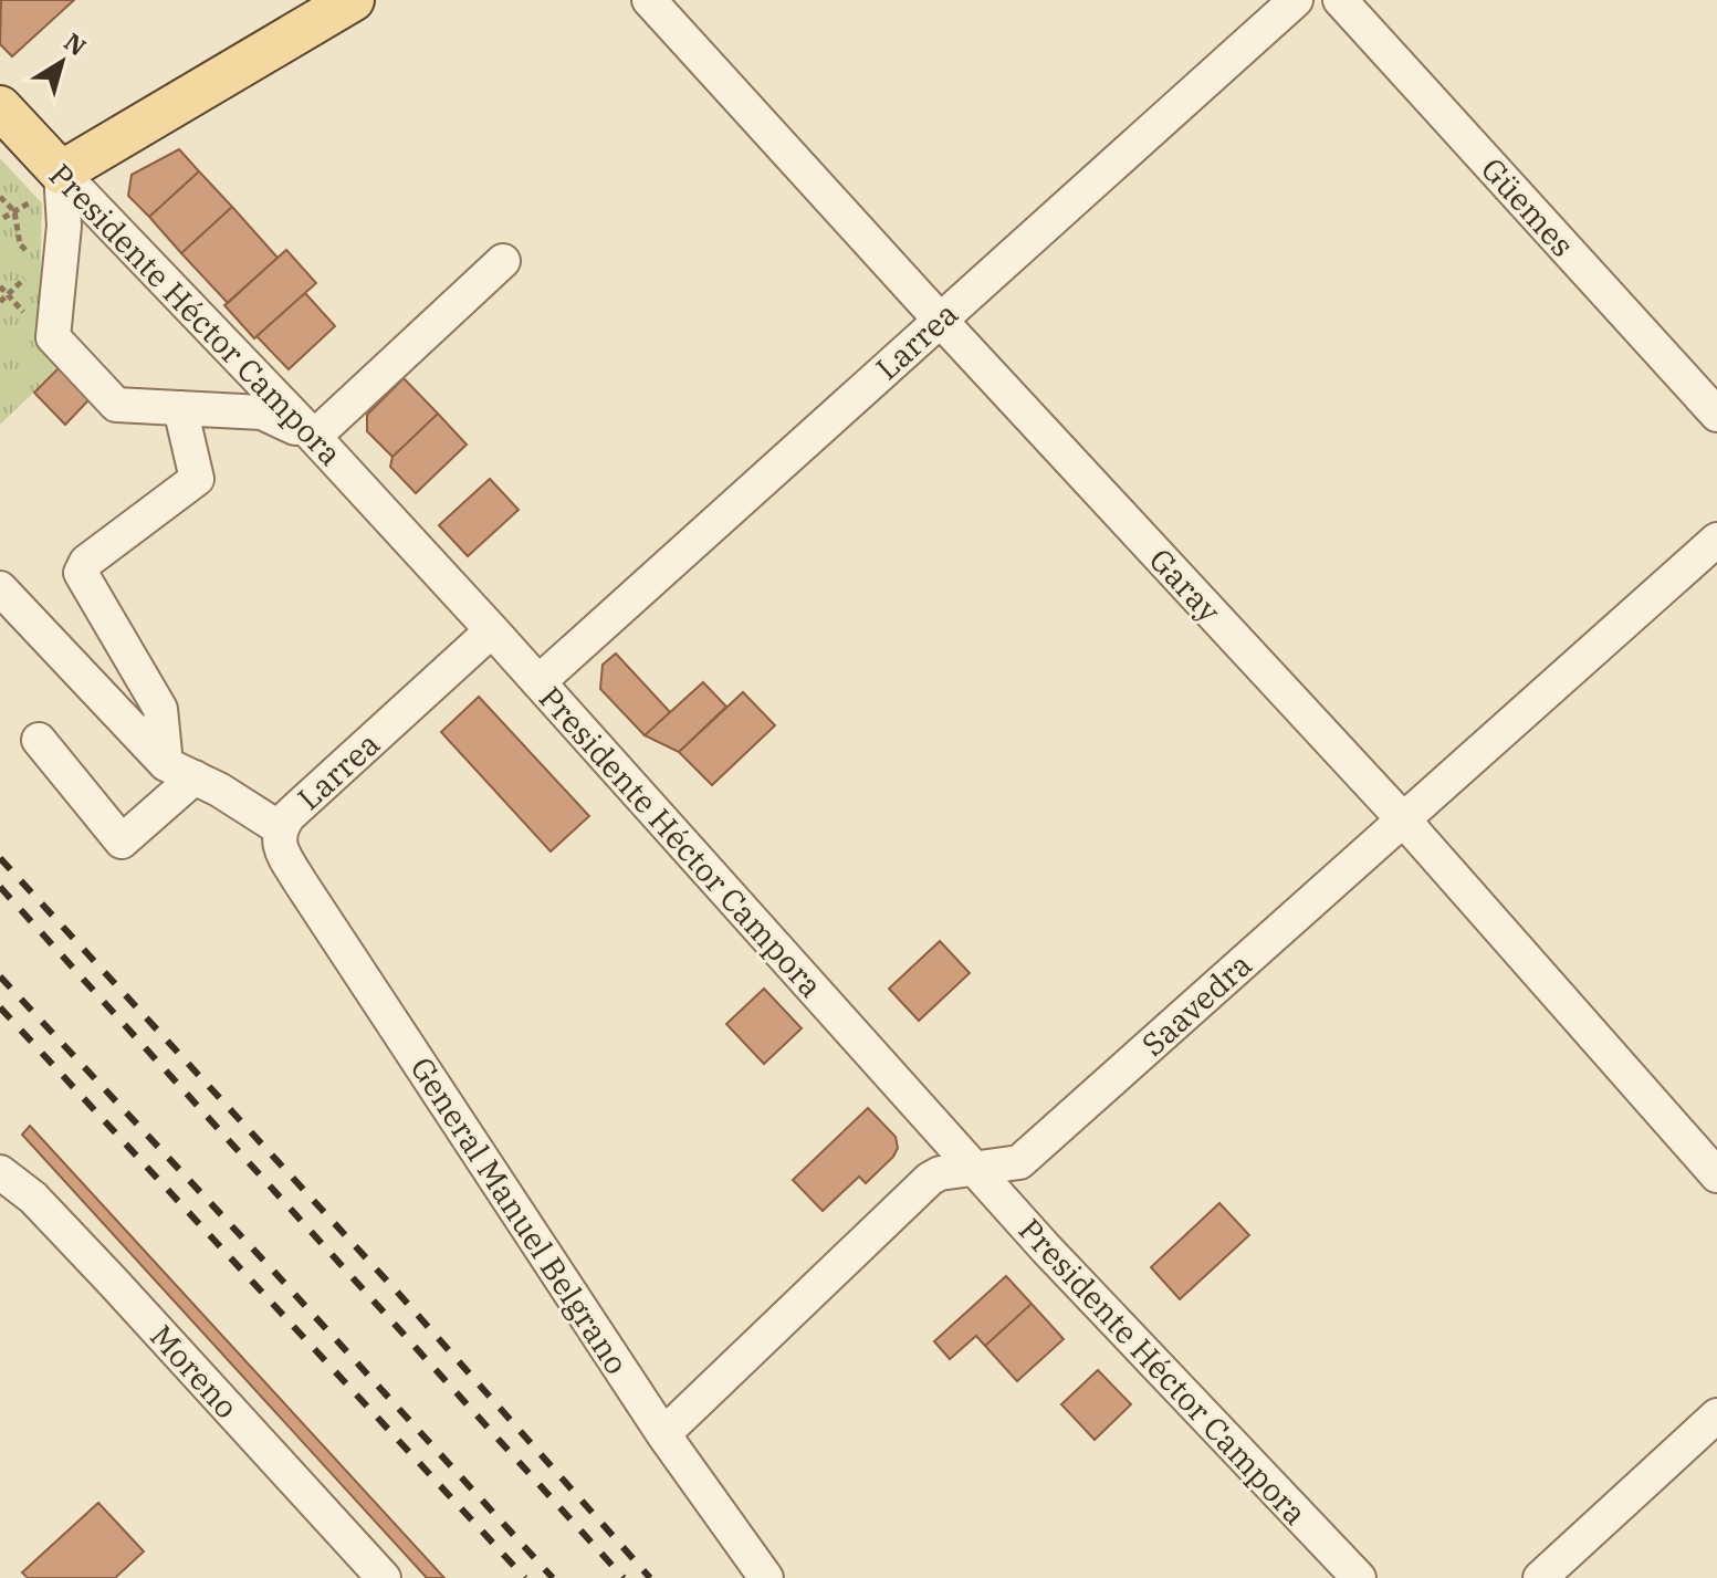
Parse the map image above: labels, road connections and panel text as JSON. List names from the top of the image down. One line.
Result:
{"streets":{"main road":["Presidente Héctor Campora"],"street":["Güemes","Larrea","Garay","Saavedra","General Manuel Belgrano","Moreno"]},"crossings":[["Presidente Héctor Campora","Larrea"],["Presidente Héctor Campora","Saavedra"],["Larrea","Garay"],["Larrea","General Manuel Belgrano"],["Garay","Saavedra"],["Saavedra","General Manuel Belgrano"]],"north":"top right"}
